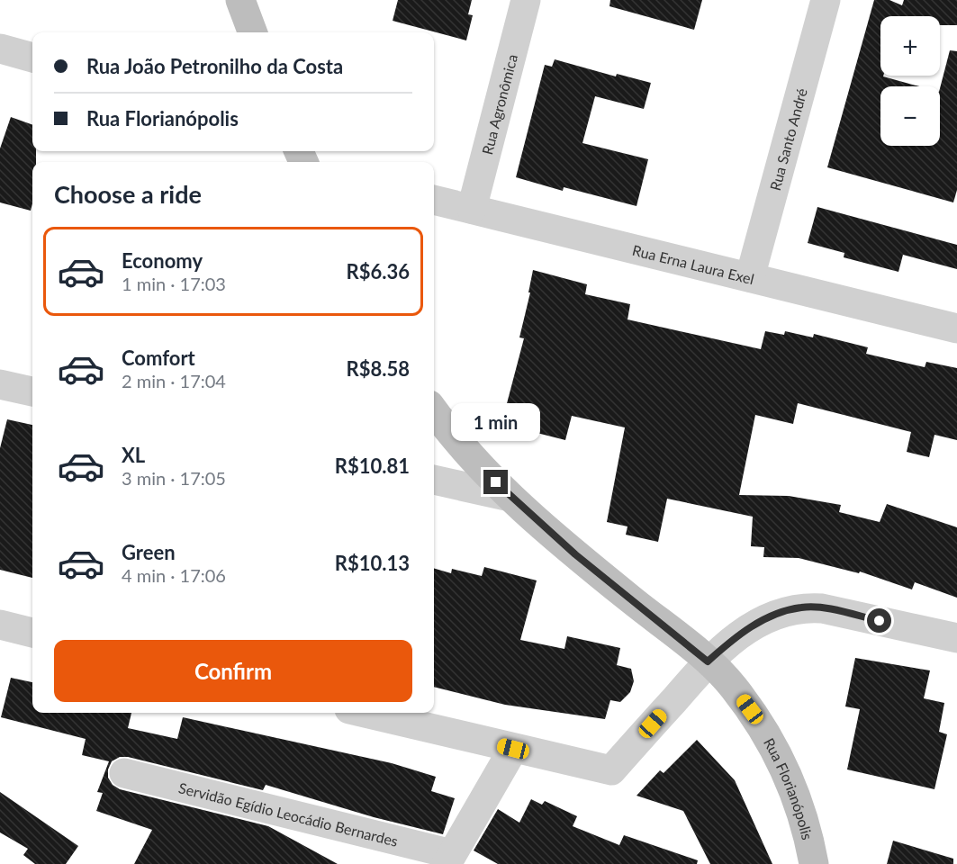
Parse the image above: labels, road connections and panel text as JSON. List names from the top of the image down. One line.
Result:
{"streets":{"main road":["Rua Florianópolis"],"street":["Rua Agronômica","Rua Santo André","Rua Erna Laura Exel","Servidão Egídio Leocádio Bernardes"]},"crossings":[["Rua Agronômica","Rua Erna Laura Exel"],["Rua Santo André","Rua Erna Laura Exel"]],"page":{"map_buttons":["+","−"],"banner":["Rua João Petronilho da Costa","Rua Florianópolis"],"heading":"Choose a ride","list":[{"name":"Economy","note":"1 min · 17:03","value":"R$6.36"},{"name":"Comfort","note":"2 min · 17:04","value":"R$8.58"},{"name":"XL","note":"3 min · 17:05","value":"R$10.81"},{"name":"Green","note":"4 min · 17:06","value":"R$10.13"}],"bubble":"1 min","buttons":"Confirm"}}
